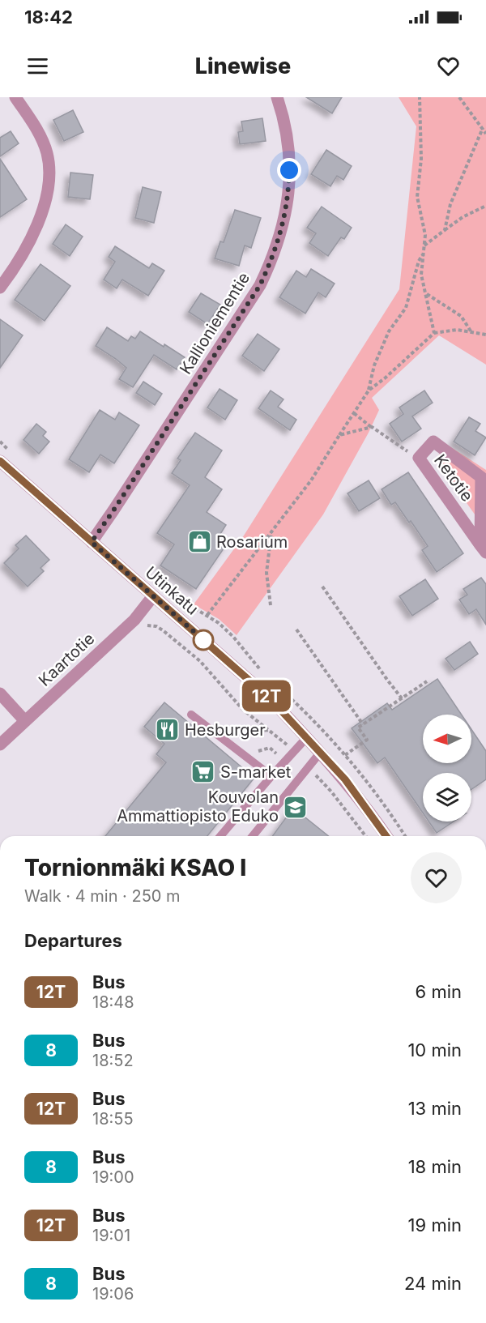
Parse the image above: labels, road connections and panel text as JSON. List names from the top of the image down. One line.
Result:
{"streets":{"street":["Kallioniementie","Ketotie","Utinkatu","Kaartotie"]},"crossings":[["Kallioniementie","Utinkatu"],["Utinkatu","Kaartotie"]],"places":{"shop":["Rosarium"],"restaurant":["Hesburger"],"supermarket":["S-market"],"school or university":["Kouvolan Ammattiopisto Eduko"]},"lines":["bus line 12T"],"north":"left","page":{"status":"18:42","header":"Linewise","on_map":"12T","heading":[["Tornionmäki KSAO I","Walk · 4 min · 250 m"],"Departures"],"list":[{"mark":"12T","name":"Bus","note":"18:48","value":"6 min"},{"mark":"8","name":"Bus","note":"18:52","value":"10 min"},{"mark":"12T","name":"Bus","note":"18:55","value":"13 min"},{"mark":"8","name":"Bus","note":"19:00","value":"18 min"},{"mark":"12T","name":"Bus","note":"19:01","value":"19 min"},{"mark":"8","name":"Bus","note":"19:06","value":"24 min"}]}}
